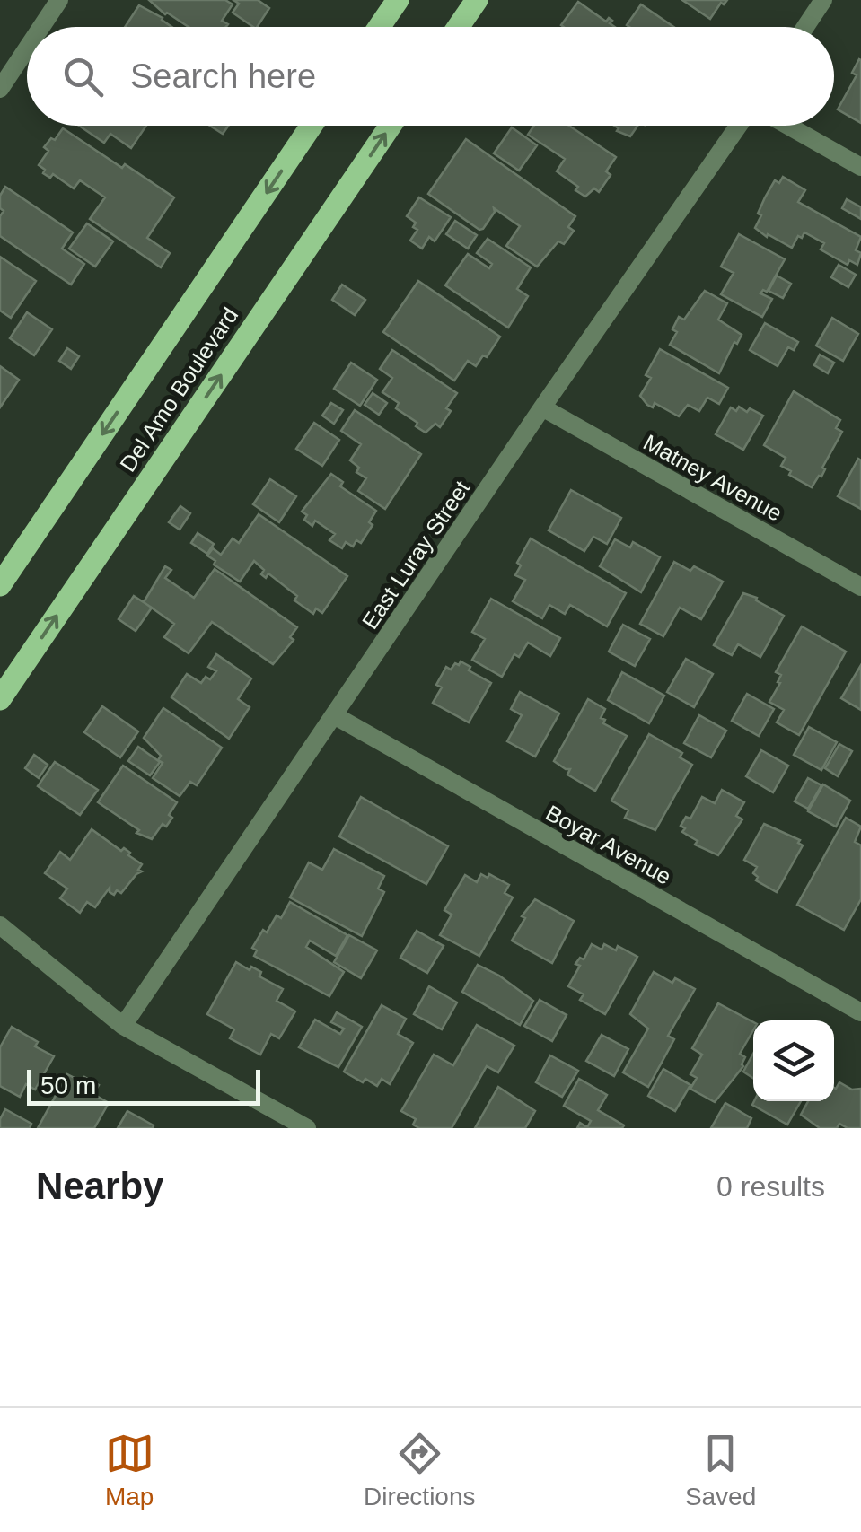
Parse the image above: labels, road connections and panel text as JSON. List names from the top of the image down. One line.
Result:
{"streets":{"main road":["Del Amo Boulevard"],"street":["Matney Avenue","East Luray Street","Boyar Avenue"]},"crossings":[["Matney Avenue","East Luray Street"],["East Luray Street","Boyar Avenue"]],"scale_bar":"50 m","page":{"search":"Search here","scale":"50 m","heading":["Nearby","0 results"],"nav":["Map","Directions","Saved"]}}
